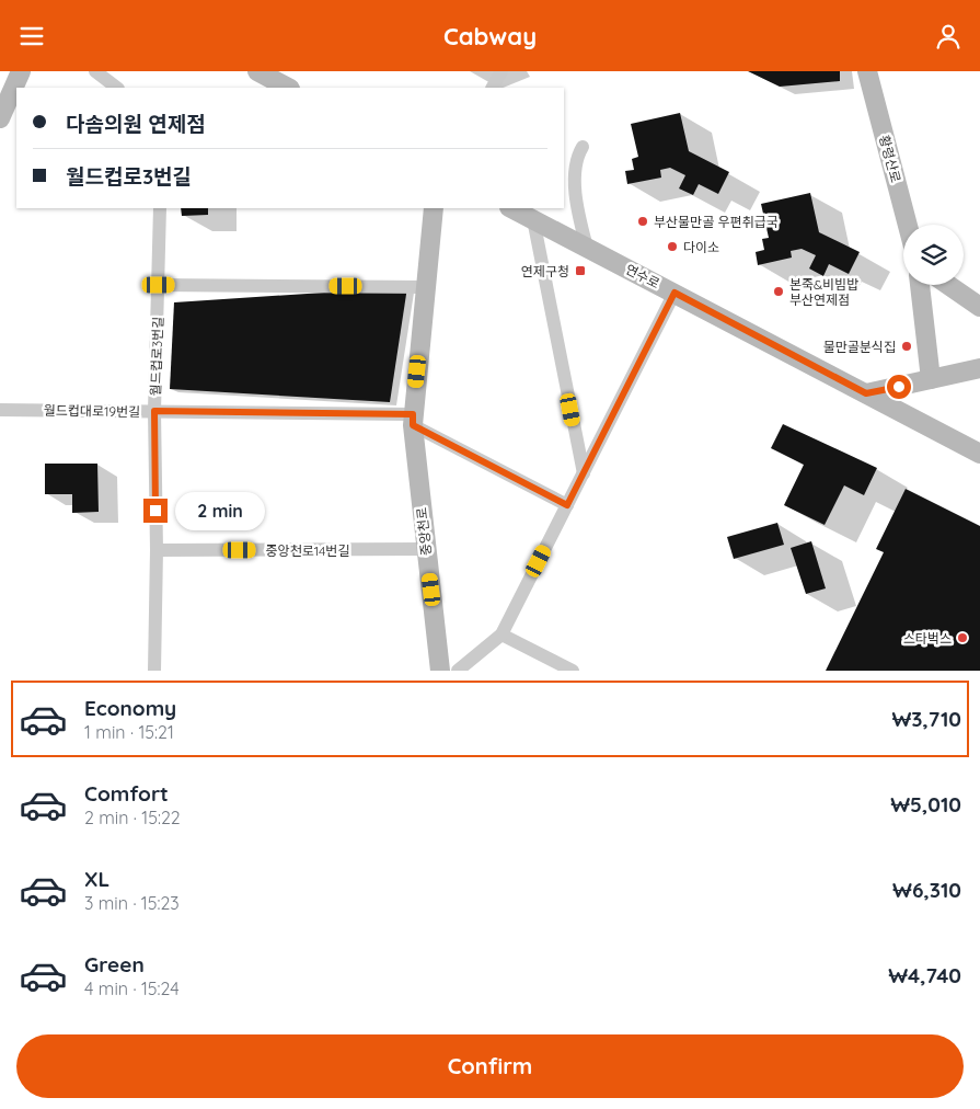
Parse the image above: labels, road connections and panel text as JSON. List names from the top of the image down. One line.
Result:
{"streets":{"street":["황령산로","연수로","월드컵로3번길","월드컵대로19번길","중앙천로","중앙천로14번길"]},"crossings":[["월드컵로3번길","월드컵대로19번길"],["월드컵로3번길","중앙천로14번길"],["월드컵대로19번길","중앙천로"],["중앙천로","중앙천로14번길"]],"places":{"other":["부산물만골 우편취급국","다이소","본죽&비빔밥 부산연제점","물만골분식집","스타벅스"],"transit":["연제구청"]},"page":{"header":"Cabway","banner":["다솜의원 연제점","월드컵로3번길"],"bubble":"2 min","list":[{"name":"Economy","note":"1 min · 15:21","value":"₩3,710"},{"name":"Comfort","note":"2 min · 15:22","value":"₩5,010"},{"name":"XL","note":"3 min · 15:23","value":"₩6,310"},{"name":"Green","note":"4 min · 15:24","value":"₩4,740"}],"buttons":"Confirm"}}
